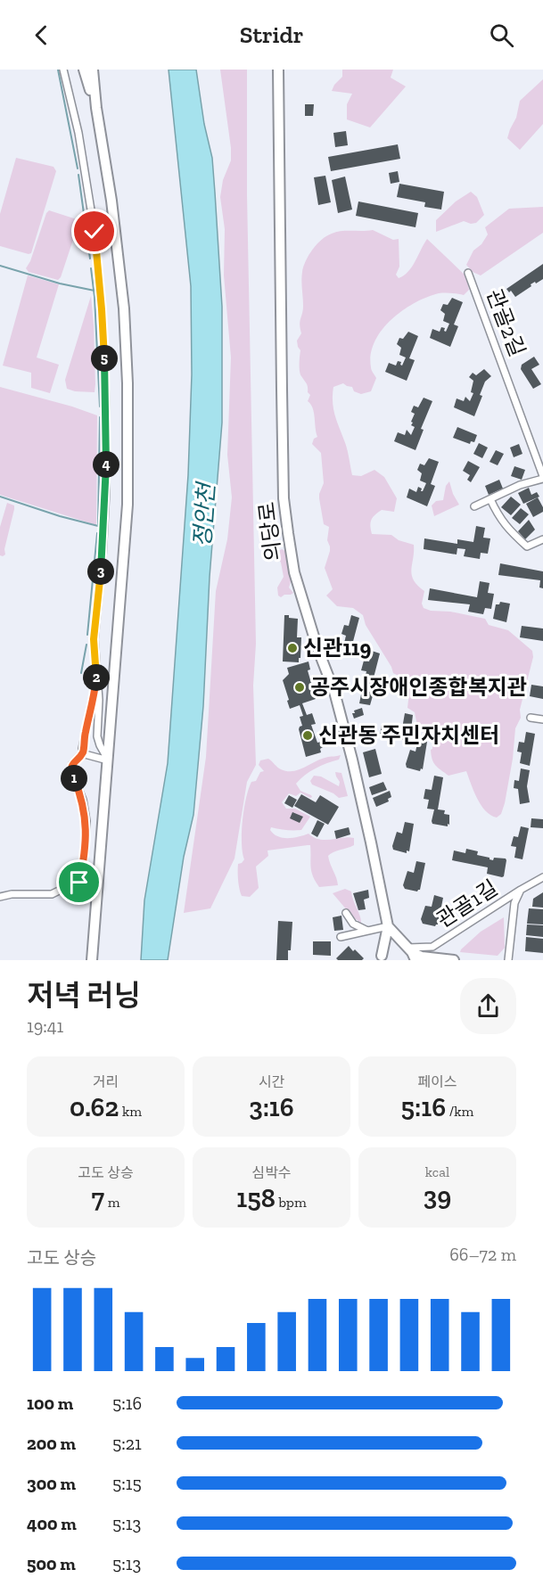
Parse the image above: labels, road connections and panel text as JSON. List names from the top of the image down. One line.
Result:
{"streets":{"main road":["의당로"],"street":["관골2길","관골1길"]},"water":["정안천"],"places":["신관119","공주시장애인종합복지관","신관동 주민자치센터"],"page":{"header":"Stridr","pins":["5","4","3","2","1"],"heading":["저녁 러닝","19:41"],"stats":[["거리","0.62 km"],["시간","3:16"],["페이스","5:16 /km"],["고도 상승","7 m"],["심박수","158 bpm"],["kcal","39"]],"chart":["고도 상승","66–72 m"],"list":[{"name":"100 m","note":"5:16"},{"name":"200 m","note":"5:21"},{"name":"300 m","note":"5:15"},{"name":"400 m","note":"5:13"},{"name":"500 m","note":"5:13"}]}}
